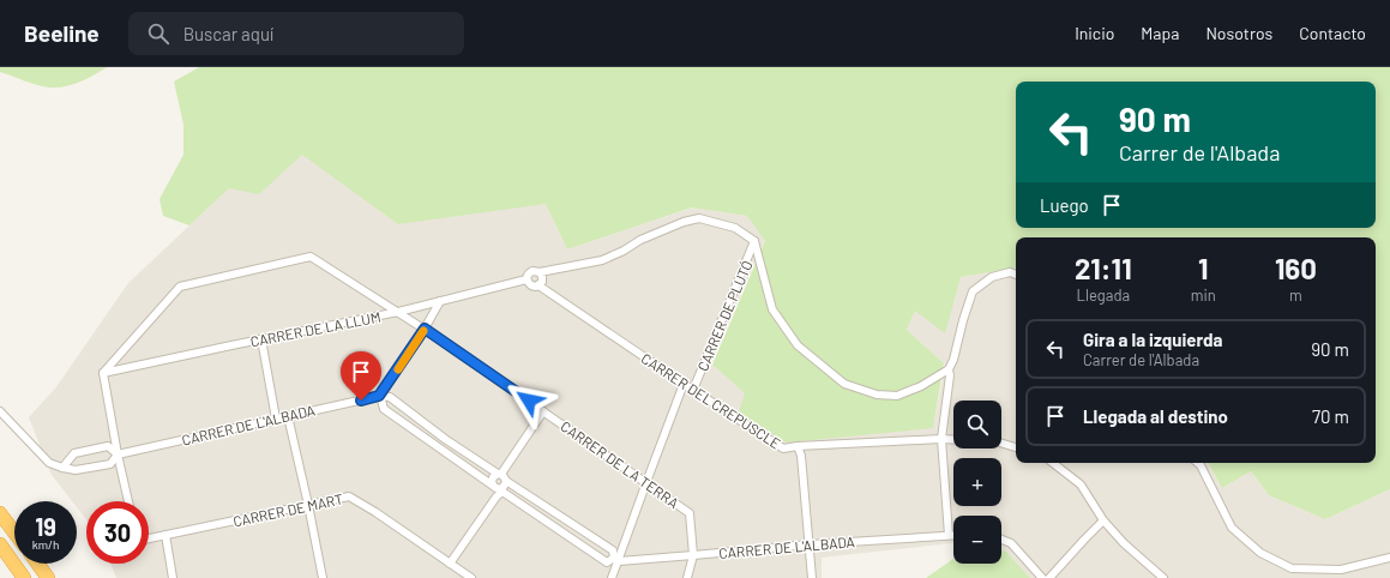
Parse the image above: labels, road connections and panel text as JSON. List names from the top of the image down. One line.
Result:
{"streets":{"street":["CARRER DE PLUTÓ","CARRER DE LA LLUM","CARRER DEL CREPUSCLE","CARRER DE L'ALBADA","CARRER DE LA TERRA","CARRER DE MART"]},"crossings":[["CARRER DE PLUTÓ","CARRER DEL CREPUSCLE"],["CARRER DE PLUTÓ","CARRER DE L'ALBADA"],["CARRER DE PLUTÓ","CARRER DE LA TERRA"],["CARRER DE LA LLUM","CARRER DEL CREPUSCLE"],["CARRER DE LA LLUM","CARRER DE LA TERRA"],["CARRER DE L'ALBADA","CARRER DE LA TERRA"]],"page":{"header":"Beeline","search":"Buscar aquí","nav":["Inicio","Mapa","Nosotros","Contacto"],"turn":["90 m","Carrer de l'Albada"],"then":"Luego","eta":["21:11","Llegada","1","min","160","m"],"list":[{"name":"Gira a la izquierda","note":"Carrer de l'Albada","value":"90 m"},{"name":"Llegada al destino","value":"70 m"}],"map_buttons":["+","−"],"speed":"19 km/h","limit":"30"}}
